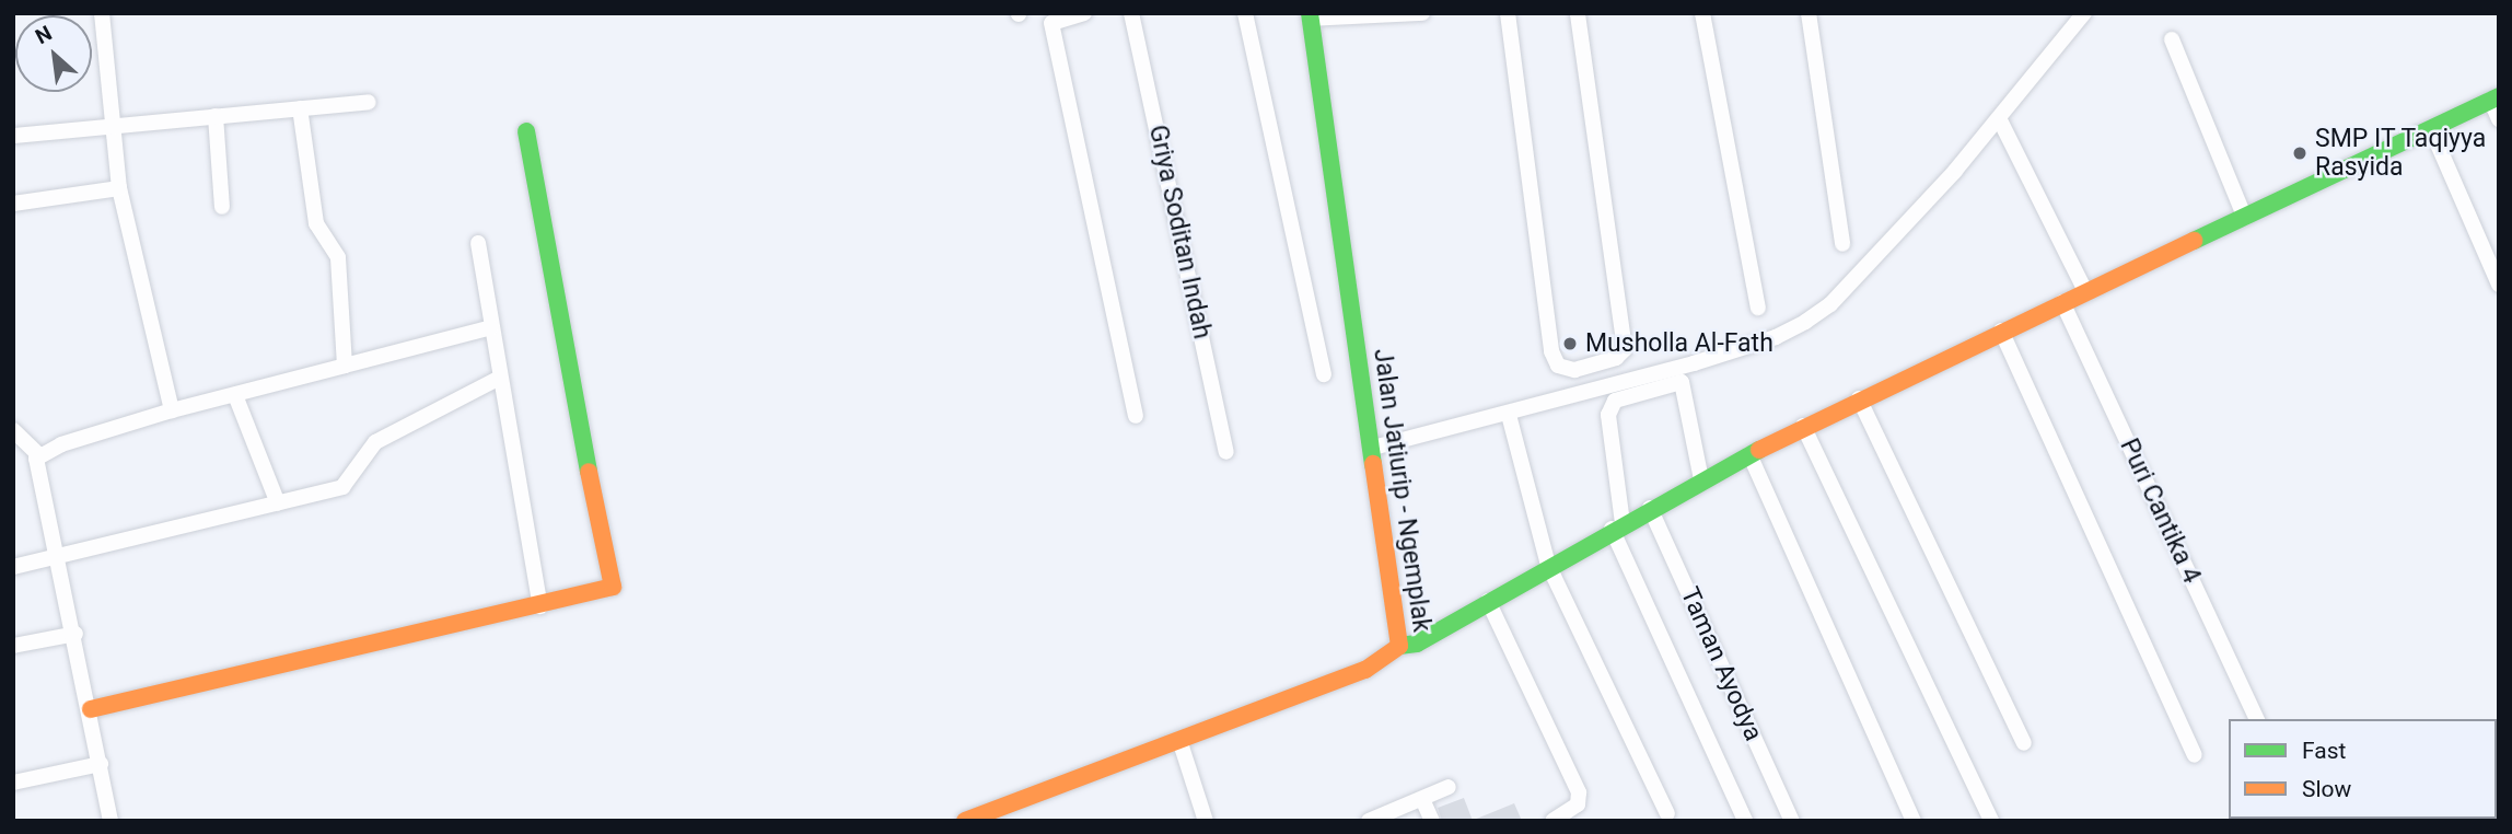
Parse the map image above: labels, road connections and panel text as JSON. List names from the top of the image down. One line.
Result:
{"streets":{"street":["Griya Soditan Indah","Jalan Jatiurip - Ngemplak","Puri Cantika 4","Taman Ayodya"]},"places":["SMP IT Taqiyya Rasyida","Musholla Al-Fath"],"legend":["Fast","Slow"],"north":"top left"}
